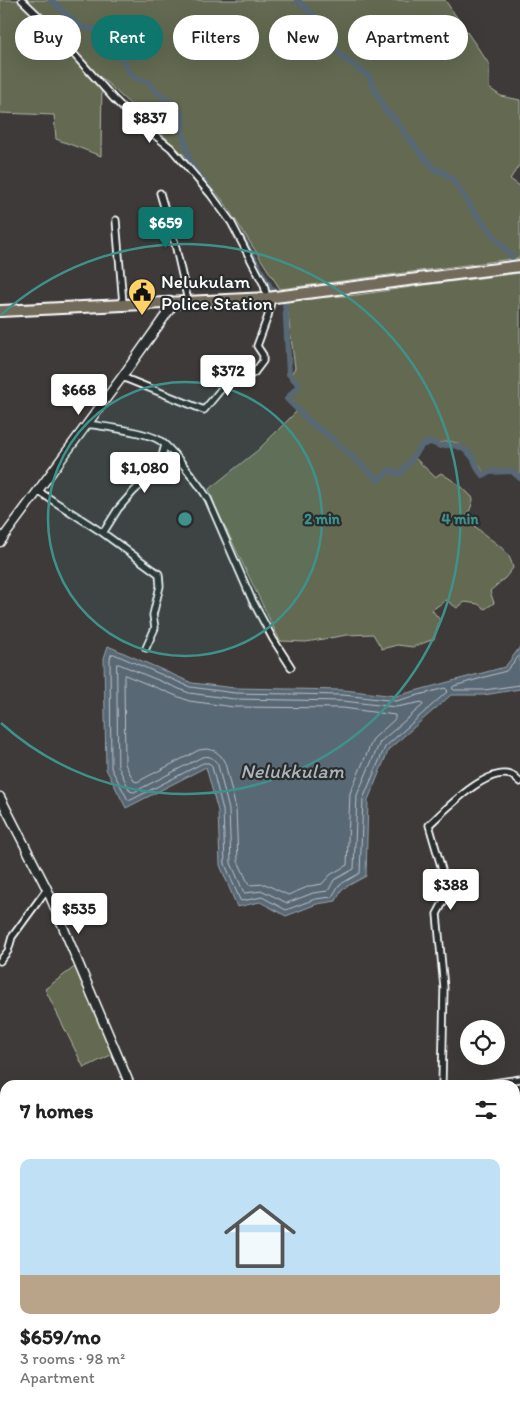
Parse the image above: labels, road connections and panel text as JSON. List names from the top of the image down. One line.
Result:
{"water":["Nelukkulam"],"places":{"public building":["Nelukulam Police Station"]},"page":{"chip":["Buy","Rent","Filters","New","Apartment"],"price":["$837","$659","$372","$668","$1,080","$388","$535"],"heading":"7 homes","list":[{"name":"$659/mo","note":"3 rooms · 98 m² · Apartment"}]},"rings":["2 min","4 min"]}
